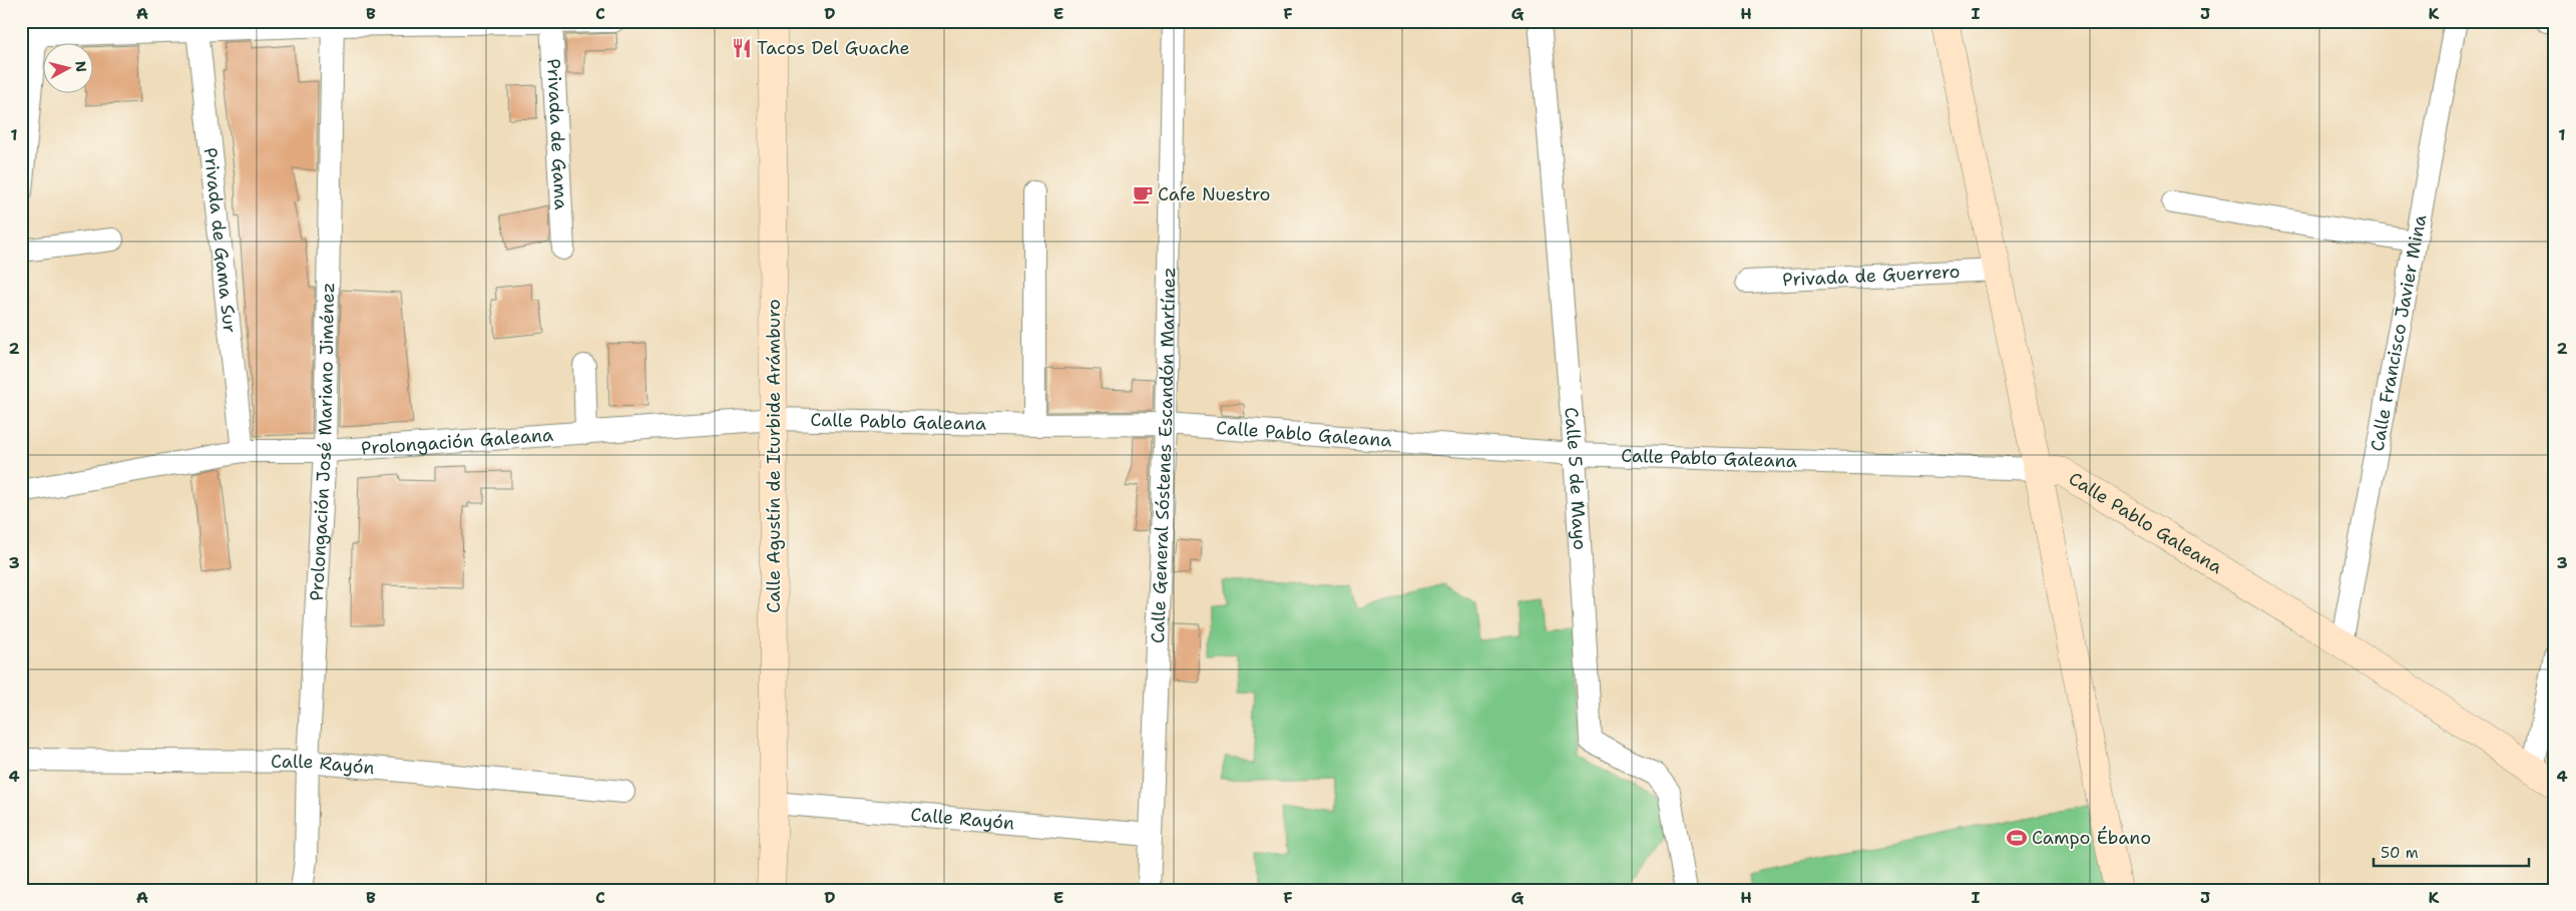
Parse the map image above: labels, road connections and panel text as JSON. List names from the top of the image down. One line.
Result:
{"streets":{"street":["Privada de Gama","Privada de Gama Sur","Privada de Guerrero","Calle Francisco Javier Mina","Calle Pablo Galeana","Prolongación José Mariano Jiménez","Prolongación Galeana","Calle Agustín de Iturbide Arámburo","Calle General Sóstenes Escandón Martínez","Calle 5 de Mayo","Calle Rayón"]},"crossings":[["Privada de Gama Sur","Prolongación Galeana"],["Calle Francisco Javier Mina","Calle Pablo Galeana"],["Calle Pablo Galeana","Prolongación Galeana"],["Calle Pablo Galeana","Calle Agustín de Iturbide Arámburo"],["Calle Pablo Galeana","Calle General Sóstenes Escandón Martínez"],["Calle Pablo Galeana","Calle 5 de Mayo"],["Prolongación José Mariano Jiménez","Prolongación Galeana"],["Prolongación José Mariano Jiménez","Calle Rayón"],["Prolongación Galeana","Calle Agustín de Iturbide Arámburo"],["Calle Agustín de Iturbide Arámburo","Calle Rayón"],["Calle General Sóstenes Escandón Martínez","Calle Rayón"]],"places":{"restaurant":["Tacos Del Guache"],"cafe":["Cafe Nuestro"],"sports":["Campo Ébano"]},"scale_bar":"50 m","north":"right","grid":{"columns":["A","B","C","D","E","F","G","H","I","J","K"],"rows":["1","2","3","4"]}}
